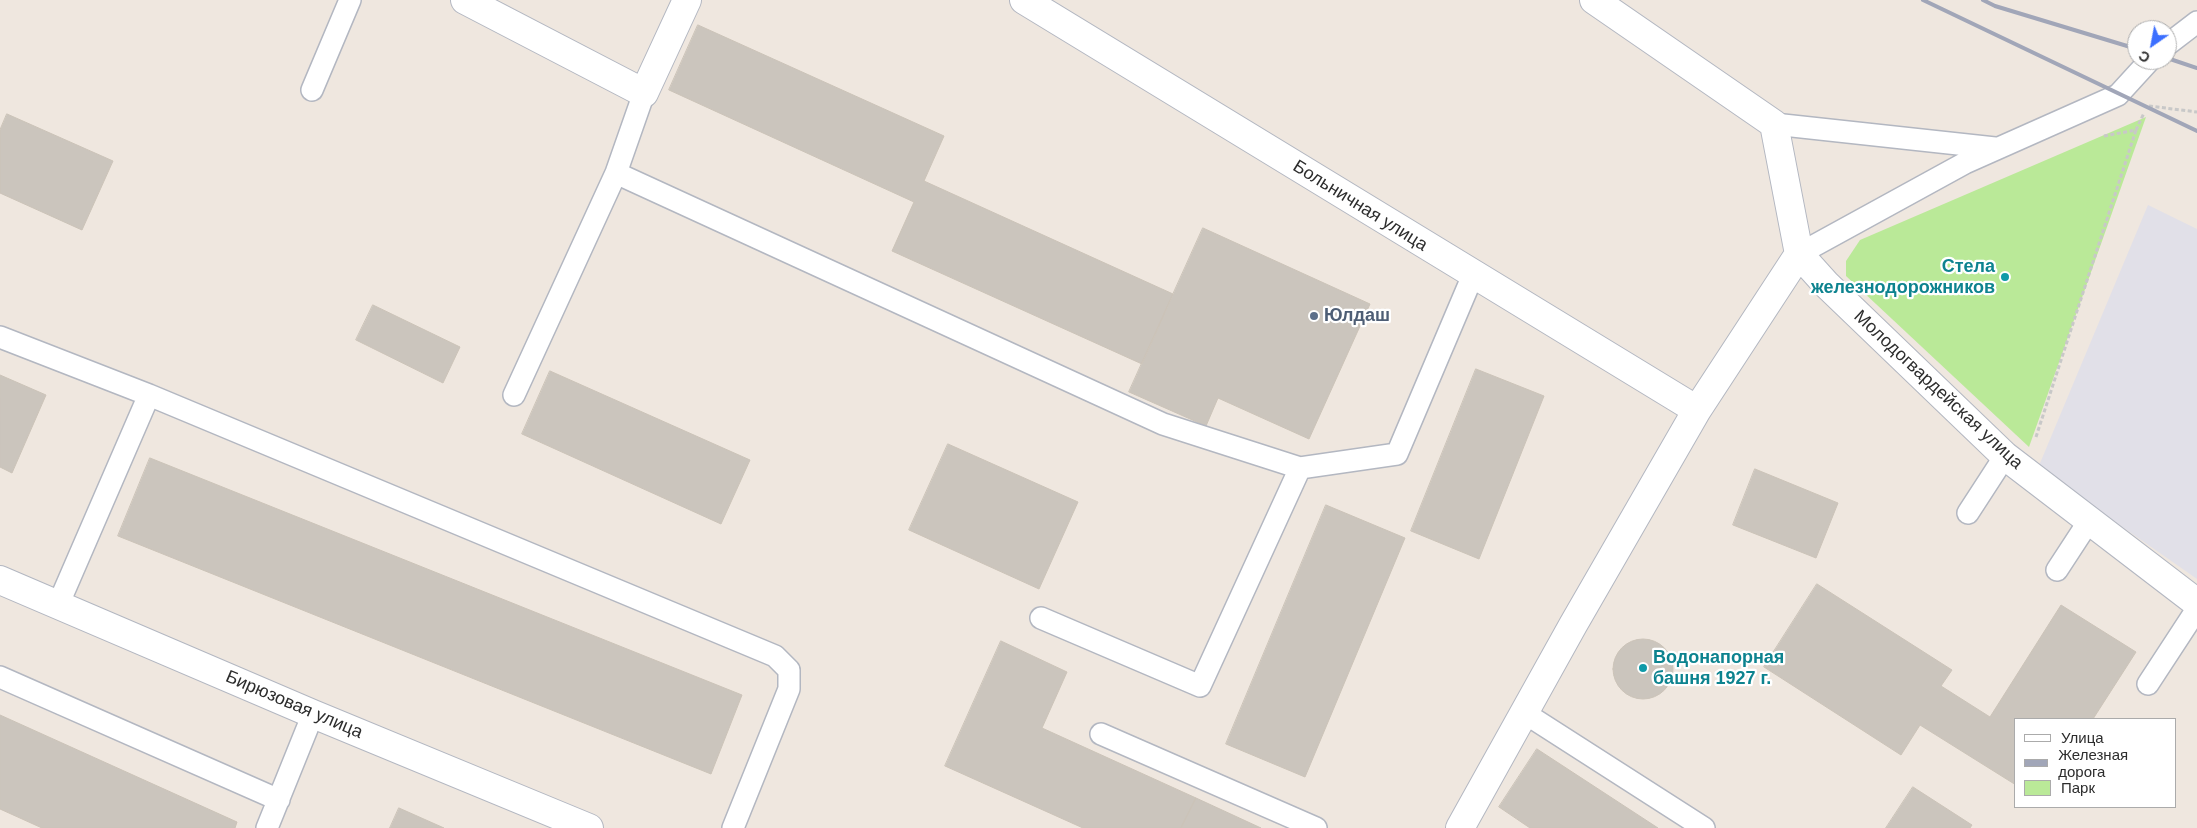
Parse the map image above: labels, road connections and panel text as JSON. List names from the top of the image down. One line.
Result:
{"streets":{"street":["Больничная улица","Молодогвардейская улица","Бирюзовая улица"]},"places":["Стела железнодорожников","Юлдаш","Водонапорная башня 1927 г."],"legend":["Улица","Железная дорога","Парк"],"north":"bottom left"}
